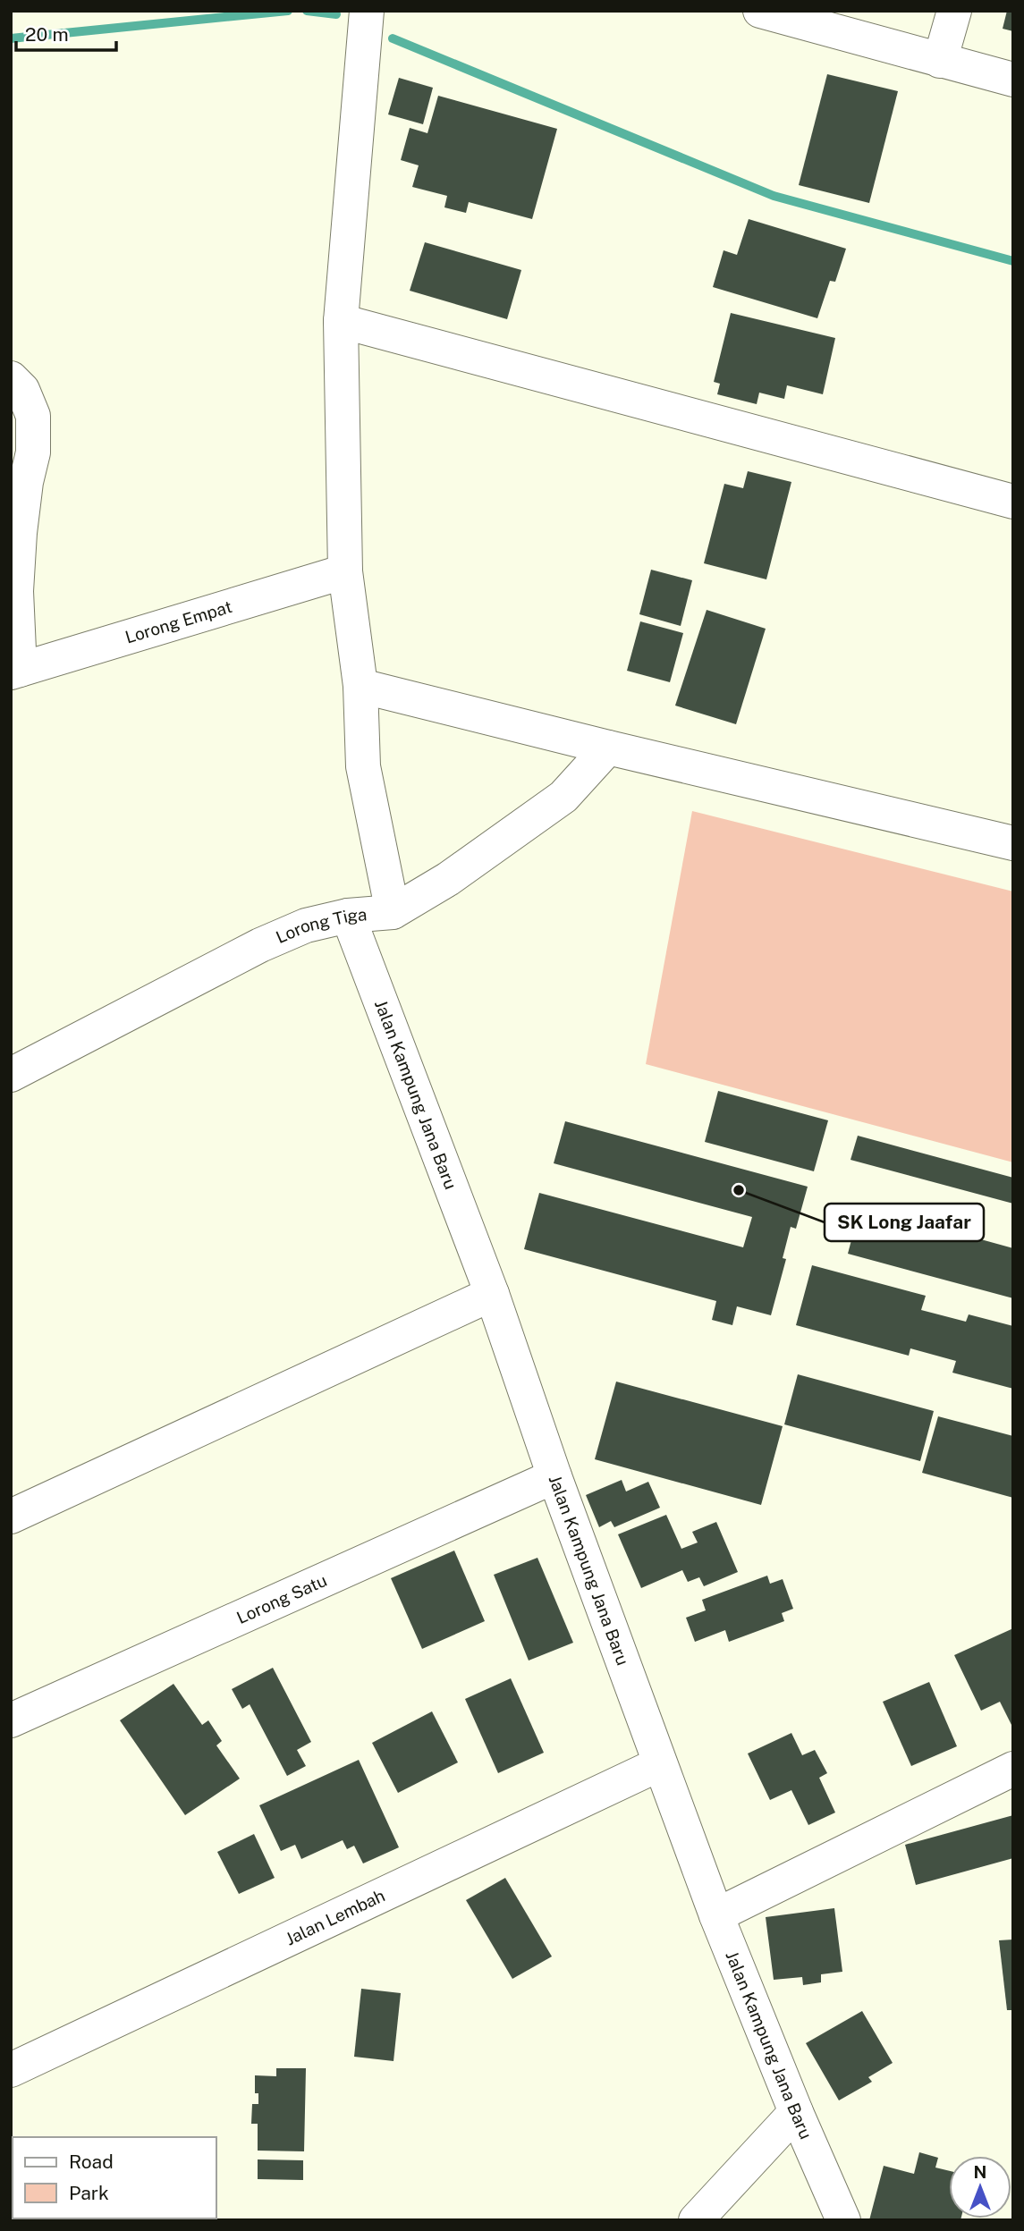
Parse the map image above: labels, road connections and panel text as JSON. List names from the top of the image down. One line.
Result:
{"streets":{"street":["Lorong Empat","Lorong Tiga","Jalan Kampung Jana Baru","Lorong Satu","Jalan Lembah"]},"crossings":[["Lorong Tiga","Jalan Kampung Jana Baru"],["Jalan Kampung Jana Baru","Lorong Satu"],["Jalan Kampung Jana Baru","Jalan Lembah"]],"places":["SK Long Jaafar"],"legend":["Road","Park"],"scale_bar":"20 m","north":"top"}
